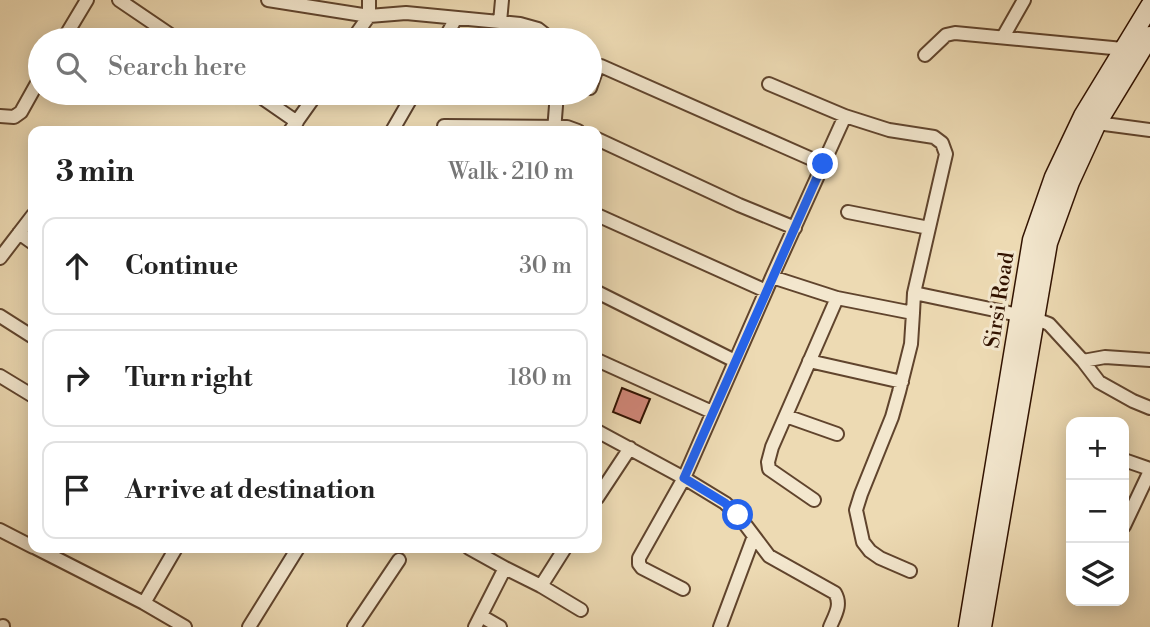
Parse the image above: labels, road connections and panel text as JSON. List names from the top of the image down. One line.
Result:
{"streets":{"main road":["Sirsi Road"]},"page":{"search":"Search here","heading":["3 min","Walk · 210 m"],"list":[["Continue","30 m"],["Turn right","180 m"],"Arrive at destination"],"map_buttons":["+","−"]}}
